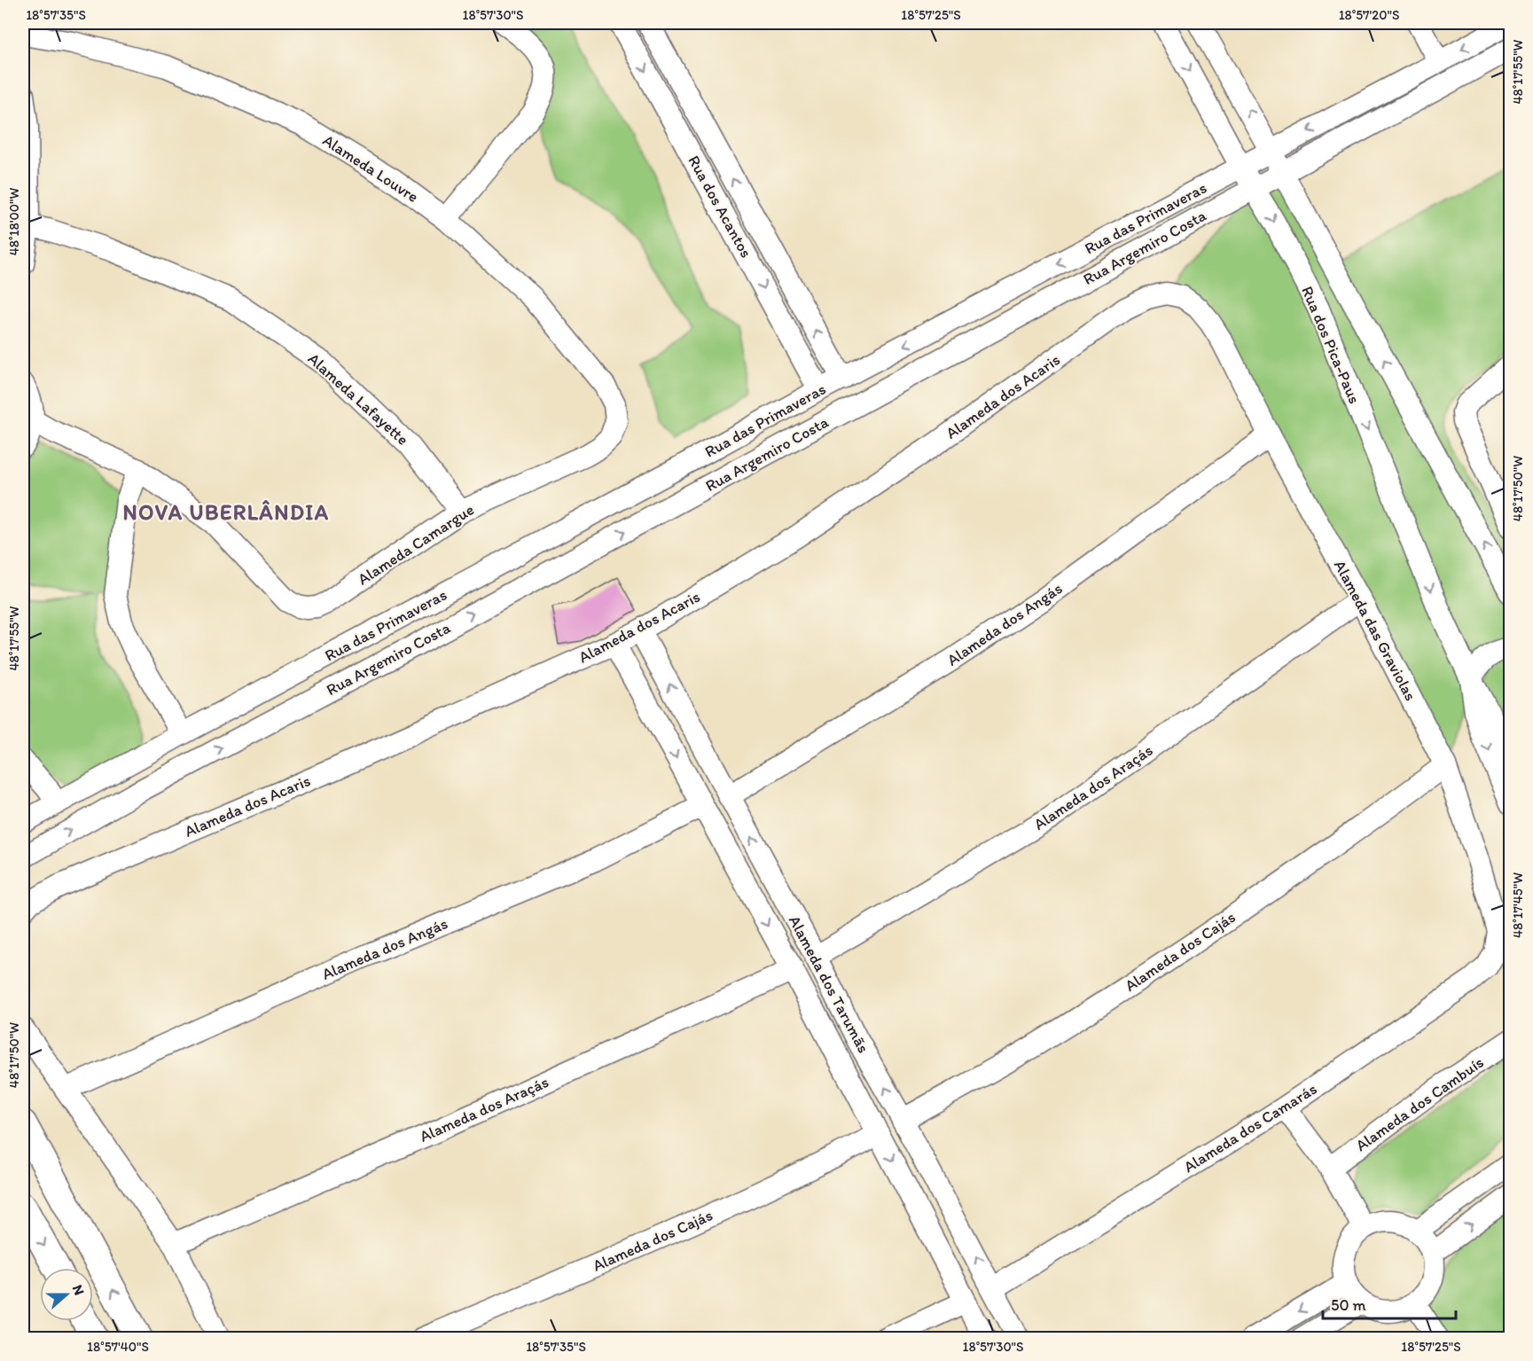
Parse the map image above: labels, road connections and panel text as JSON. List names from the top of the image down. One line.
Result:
{"streets":{"street":["Alameda Louvre","Rua dos Acantos","Rua das Primaveras","Rua Argemiro Costa","Rua dos Pica-Paus","Alameda dos Acaris","Alameda Lafayette","Alameda Camargue","Alameda dos Angás","Alameda das Graviolas","Alameda dos Araçás","Alameda dos Cajás","Alameda dos Tarumãs","Alameda dos Cambuís","Alameda dos Camarás"]},"crossings":[["Alameda Louvre","Alameda Camargue"],["Rua dos Acantos","Rua das Primaveras"],["Rua das Primaveras","Rua dos Pica-Paus"],["Rua Argemiro Costa","Rua dos Pica-Paus"],["Alameda dos Acaris","Alameda das Graviolas"],["Alameda dos Acaris","Alameda dos Tarumãs"],["Alameda Lafayette","Alameda Camargue"],["Alameda dos Angás","Alameda das Graviolas"],["Alameda dos Angás","Alameda dos Tarumãs"],["Alameda das Graviolas","Alameda dos Araçás"],["Alameda das Graviolas","Alameda dos Cajás"],["Alameda das Graviolas","Alameda dos Camarás"],["Alameda dos Araçás","Alameda dos Tarumãs"],["Alameda dos Cajás","Alameda dos Tarumãs"],["Alameda dos Tarumãs","Alameda dos Camarás"]],"one_way":["Rua das Primaveras","Rua Argemiro Costa"],"districts":["NOVA UBERLÂNDIA"],"scale_bar":"50 m","north":"right","coordinates":["18°57'35\"S","18°57'30\"S","18°57'25\"S","18°57'20\"S","48°17'55\"W","48°18'00\"W","48°17'50\"W","48°17'45\"W","18°57'40\"S"]}
